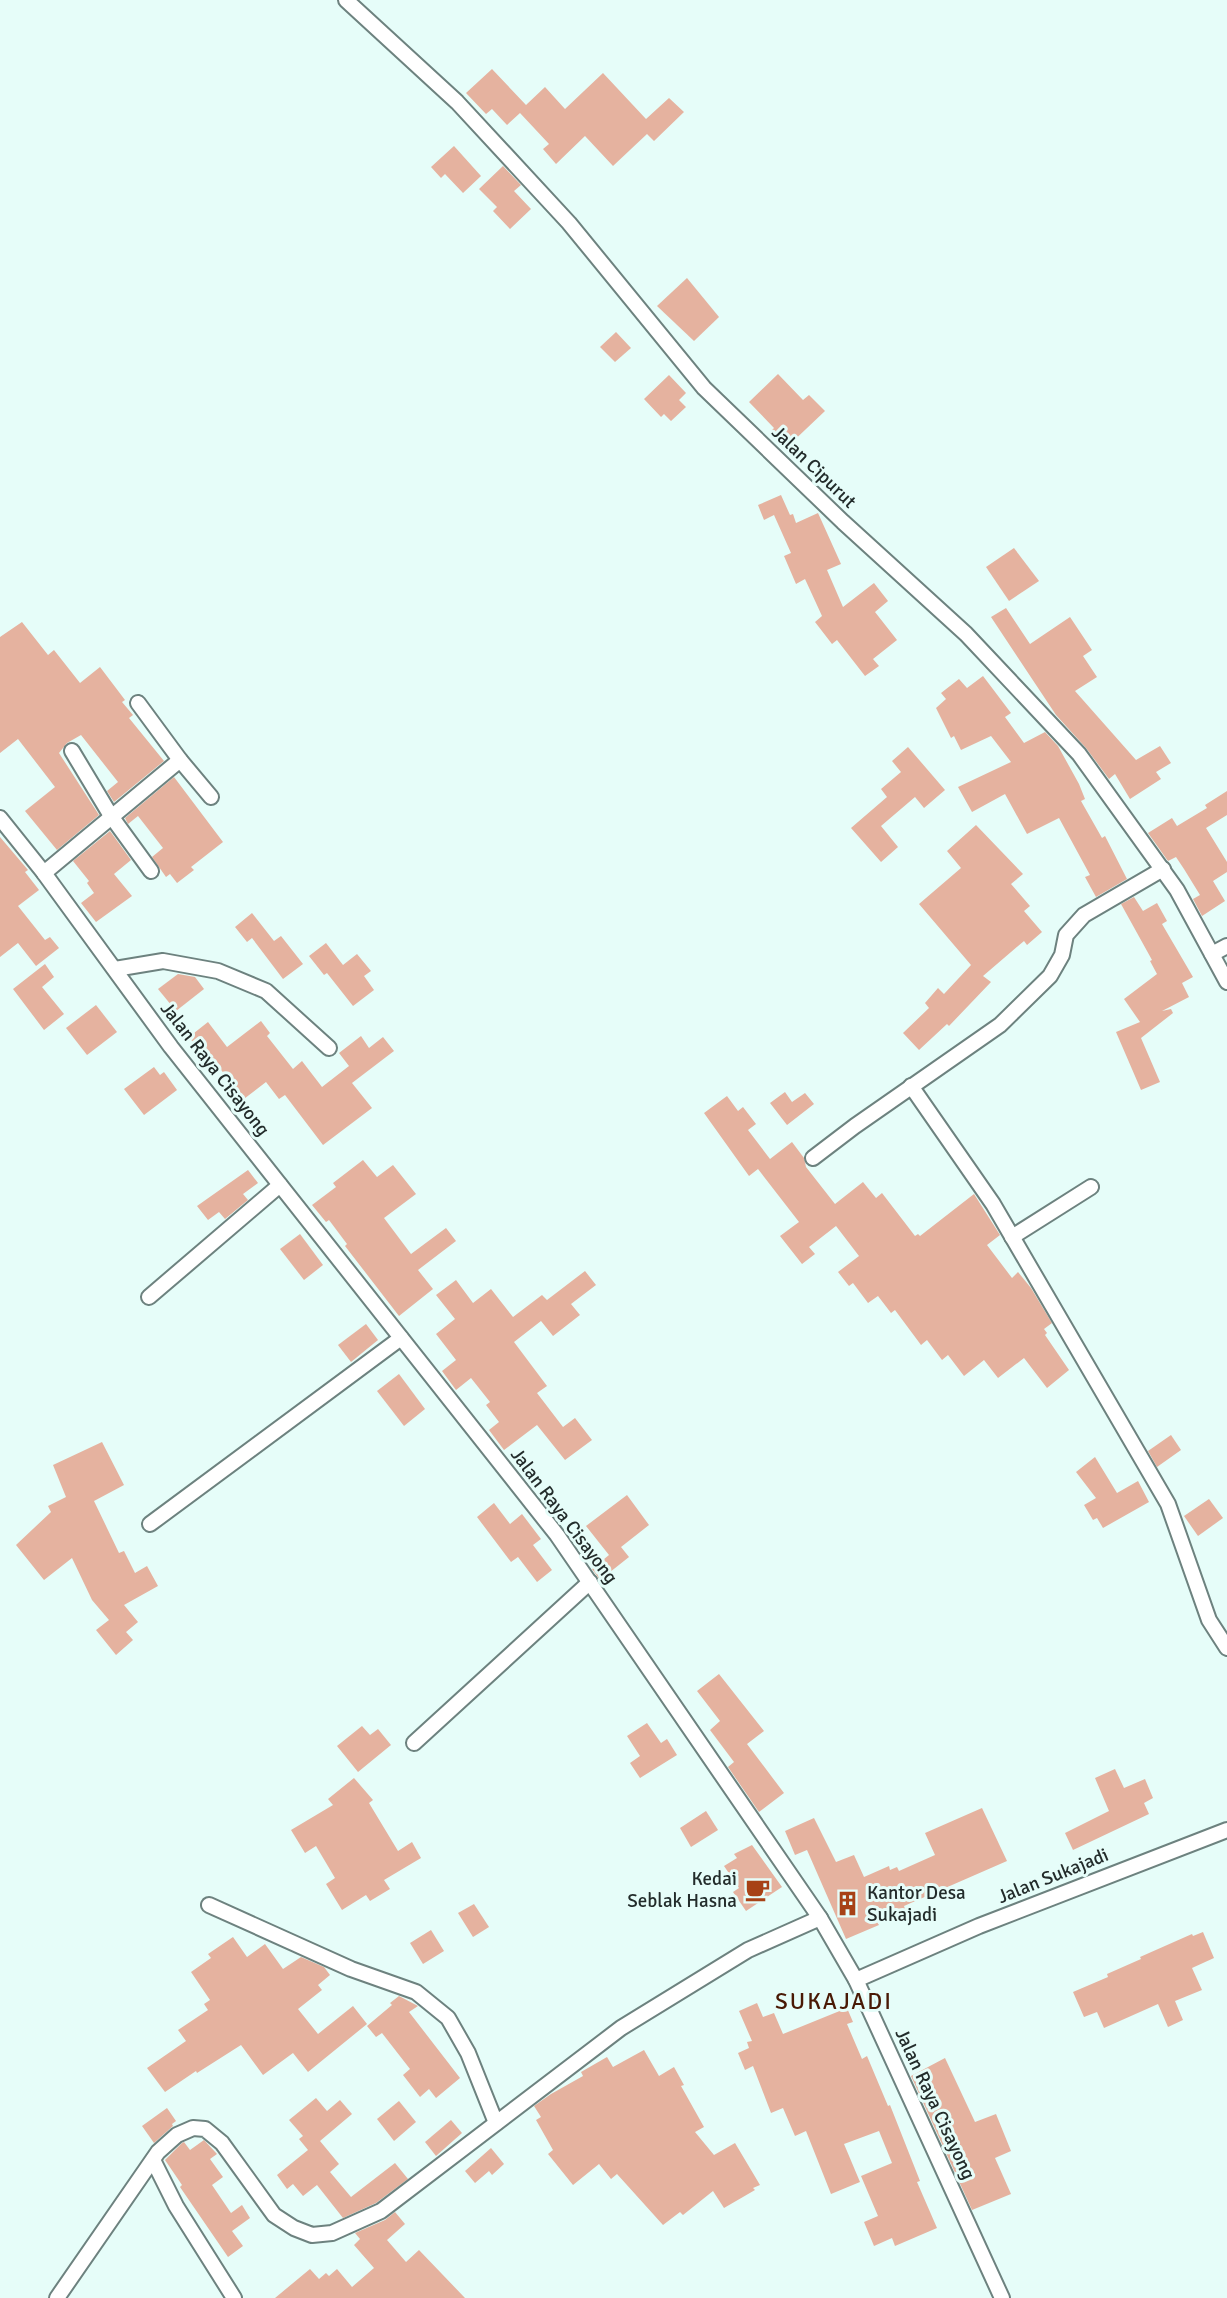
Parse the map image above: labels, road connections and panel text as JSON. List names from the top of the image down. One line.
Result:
{"streets":{"street":["Jalan Cipurut","Jalan Raya Cisayong","Jalan Sukajadi"]},"crossings":[["Jalan Raya Cisayong","Jalan Sukajadi"]],"districts":["SUKAJADI"],"places":{"cafe":["Kedai Seblak Hasna"],"building":["Kantor Desa Sukajadi"]}}
